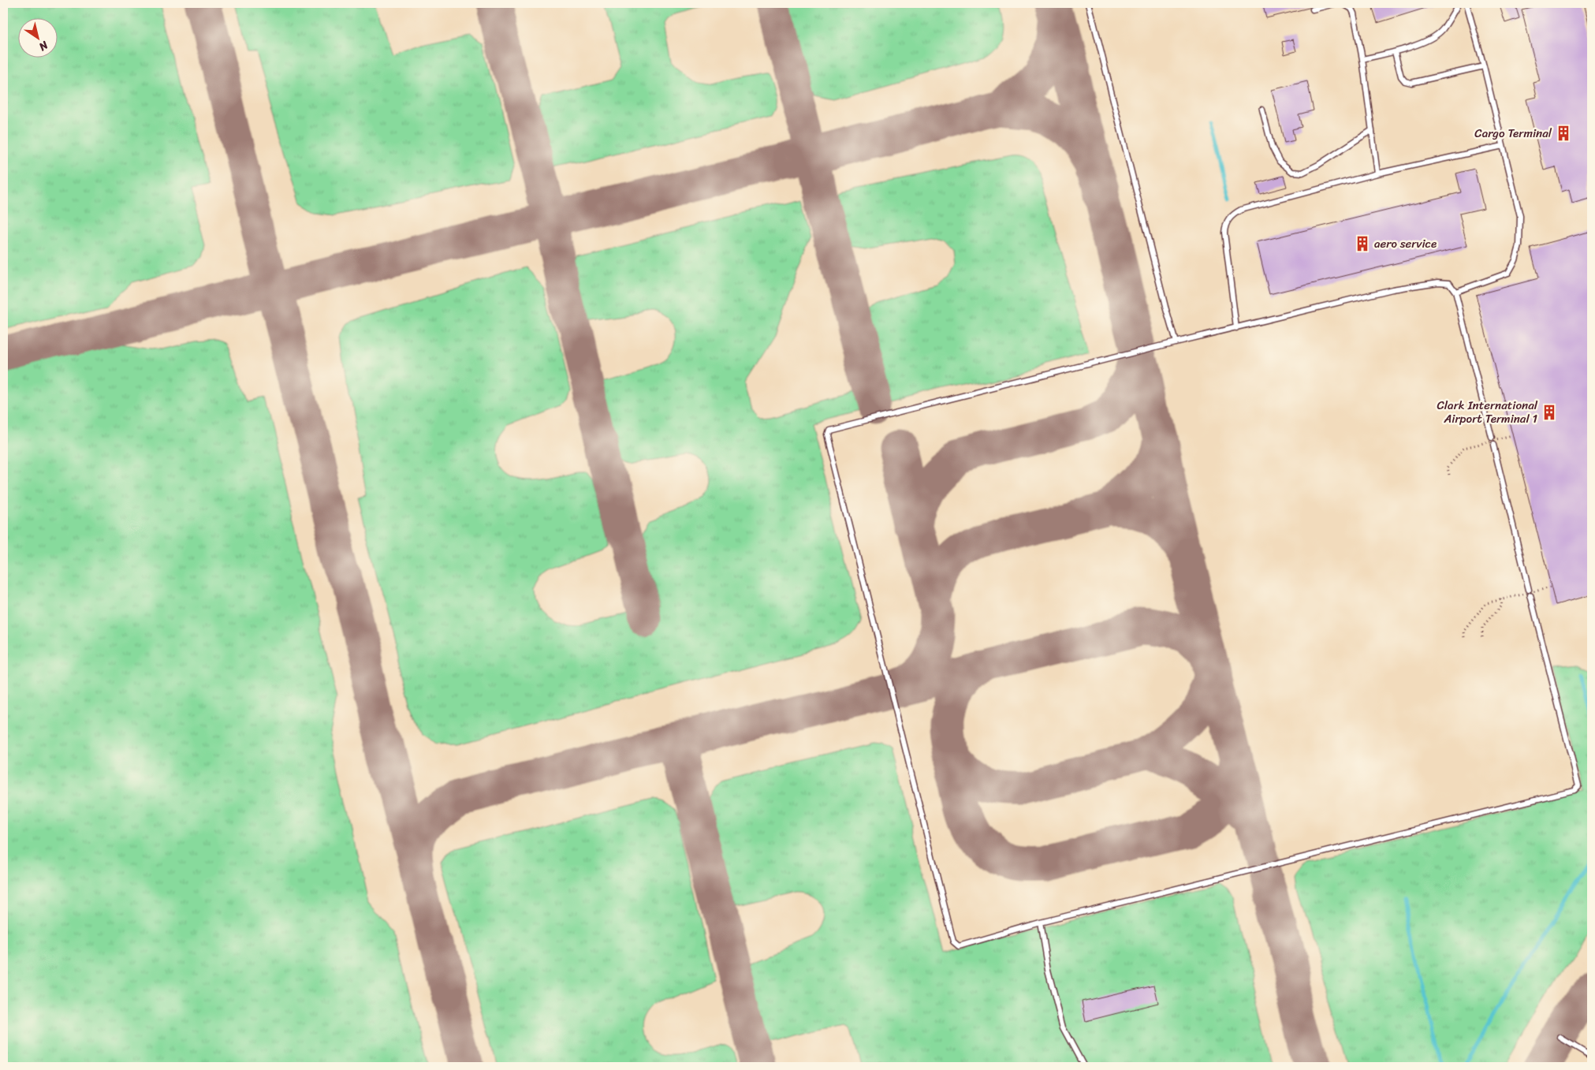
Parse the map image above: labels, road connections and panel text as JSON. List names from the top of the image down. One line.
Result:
{"places":{"building":["Cargo Terminal","aero service","Clark International Airport Terminal 1"]},"north":"bottom right"}
